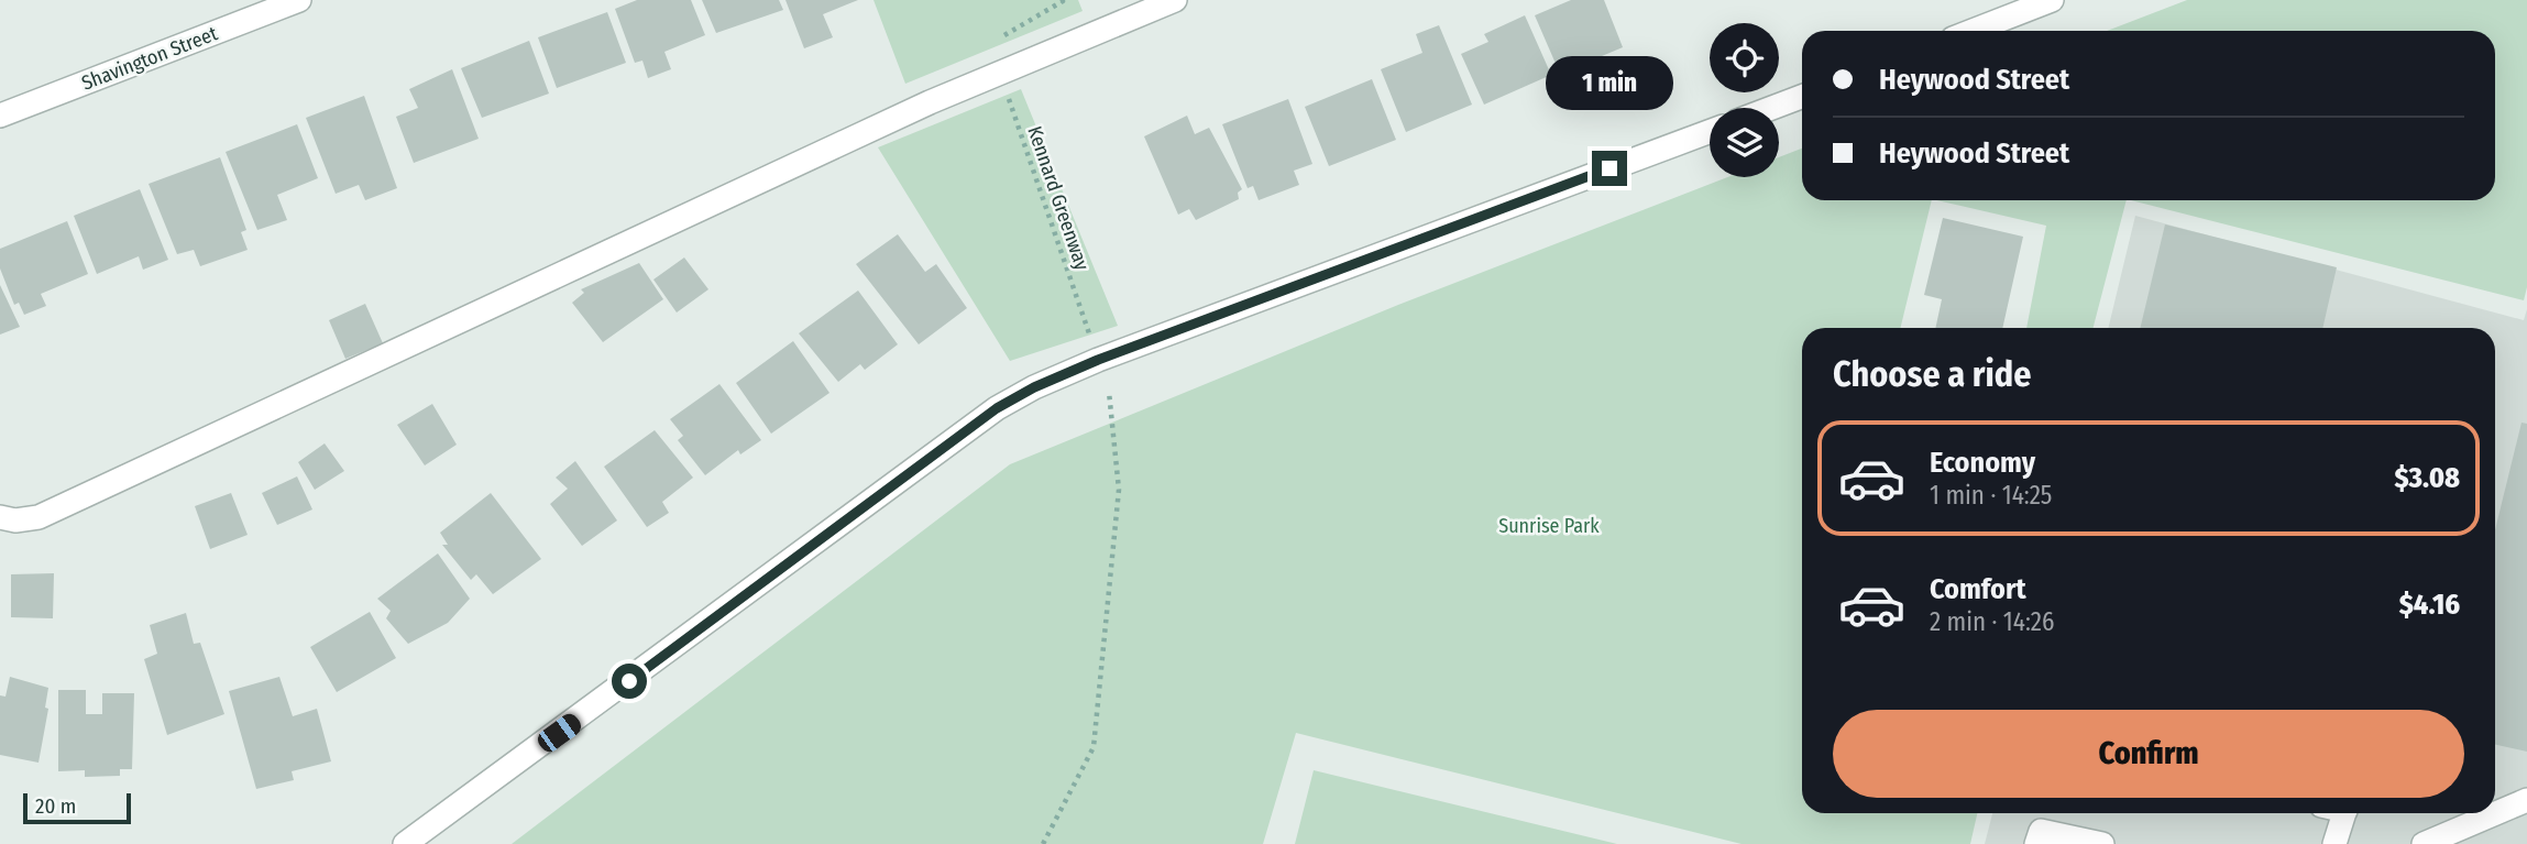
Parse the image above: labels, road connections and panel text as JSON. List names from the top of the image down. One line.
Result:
{"streets":{"street":["Shavington Street"],"path":["Kennard Greenway"]},"parks":["Sunrise Park"],"scale_bar":"20 m","page":{"banner":["Heywood Street","Heywood Street"],"bubble":"1 min","heading":"Choose a ride","list":[{"name":"Economy","note":"1 min · 14:25","value":"$3.08"},{"name":"Comfort","note":"2 min · 14:26","value":"$4.16"}],"buttons":"Confirm","scale":"20 m"}}
